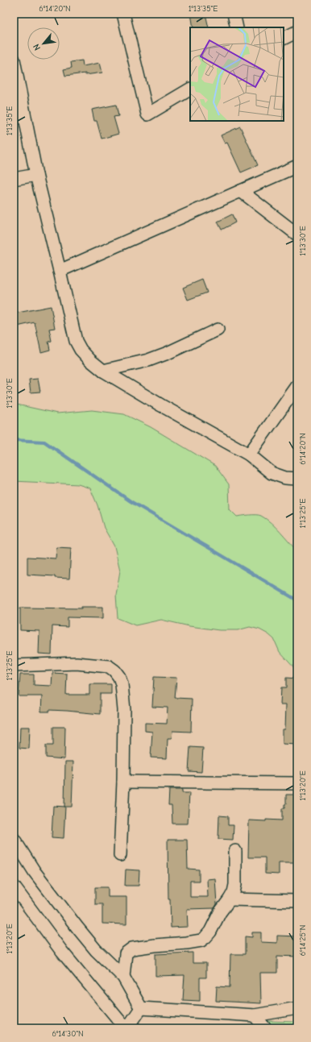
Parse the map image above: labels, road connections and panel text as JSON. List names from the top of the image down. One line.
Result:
{"north":"bottom left","coordinates":["6°14'20\"N","1°13'35\"E","1°13'30\"E","1°13'25\"E","1°13'20\"E","6°14'25\"N","6°14'30\"N"]}
